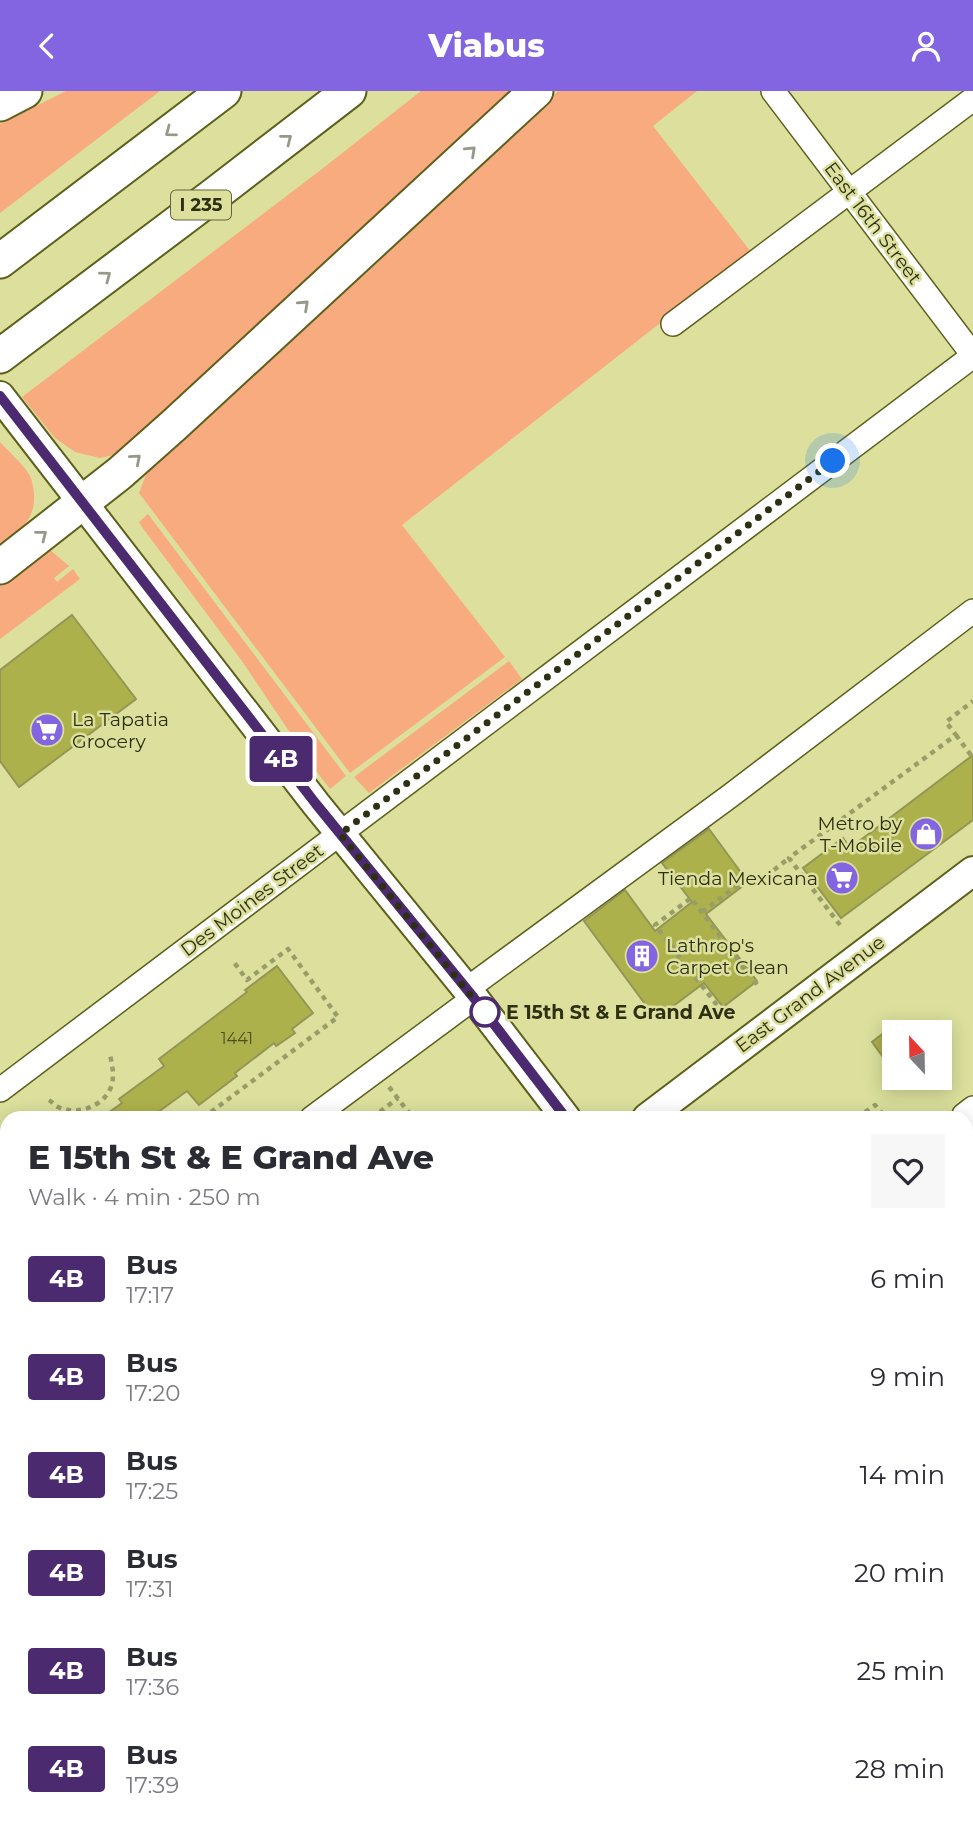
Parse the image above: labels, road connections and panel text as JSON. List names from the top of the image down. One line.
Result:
{"streets":{"highway":["I 235"],"main road":["East Grand Avenue"],"street":["East 16th Street","Des Moines Street"]},"crossings":[["East 16th Street","Des Moines Street"]],"places":{"supermarket":["La Tapatia Grocery","Tienda Mexicana"],"shop":["Metro by T-Mobile"],"building":["Lathrop's Carpet Clean"],"other":["E 15th St & E Grand Ave"]},"lines":["bus line 4B"],"house_numbers":["1441"],"north":"top","page":{"header":"Viabus","on_map":"4B","heading":["E 15th St & E Grand Ave","Walk · 4 min · 250 m"],"list":[{"mark":"4B","name":"Bus","note":"17:17","value":"6 min"},{"mark":"4B","name":"Bus","note":"17:20","value":"9 min"},{"mark":"4B","name":"Bus","note":"17:25","value":"14 min"},{"mark":"4B","name":"Bus","note":"17:31","value":"20 min"},{"mark":"4B","name":"Bus","note":"17:36","value":"25 min"},{"mark":"4B","name":"Bus","note":"17:39","value":"28 min"}]}}
